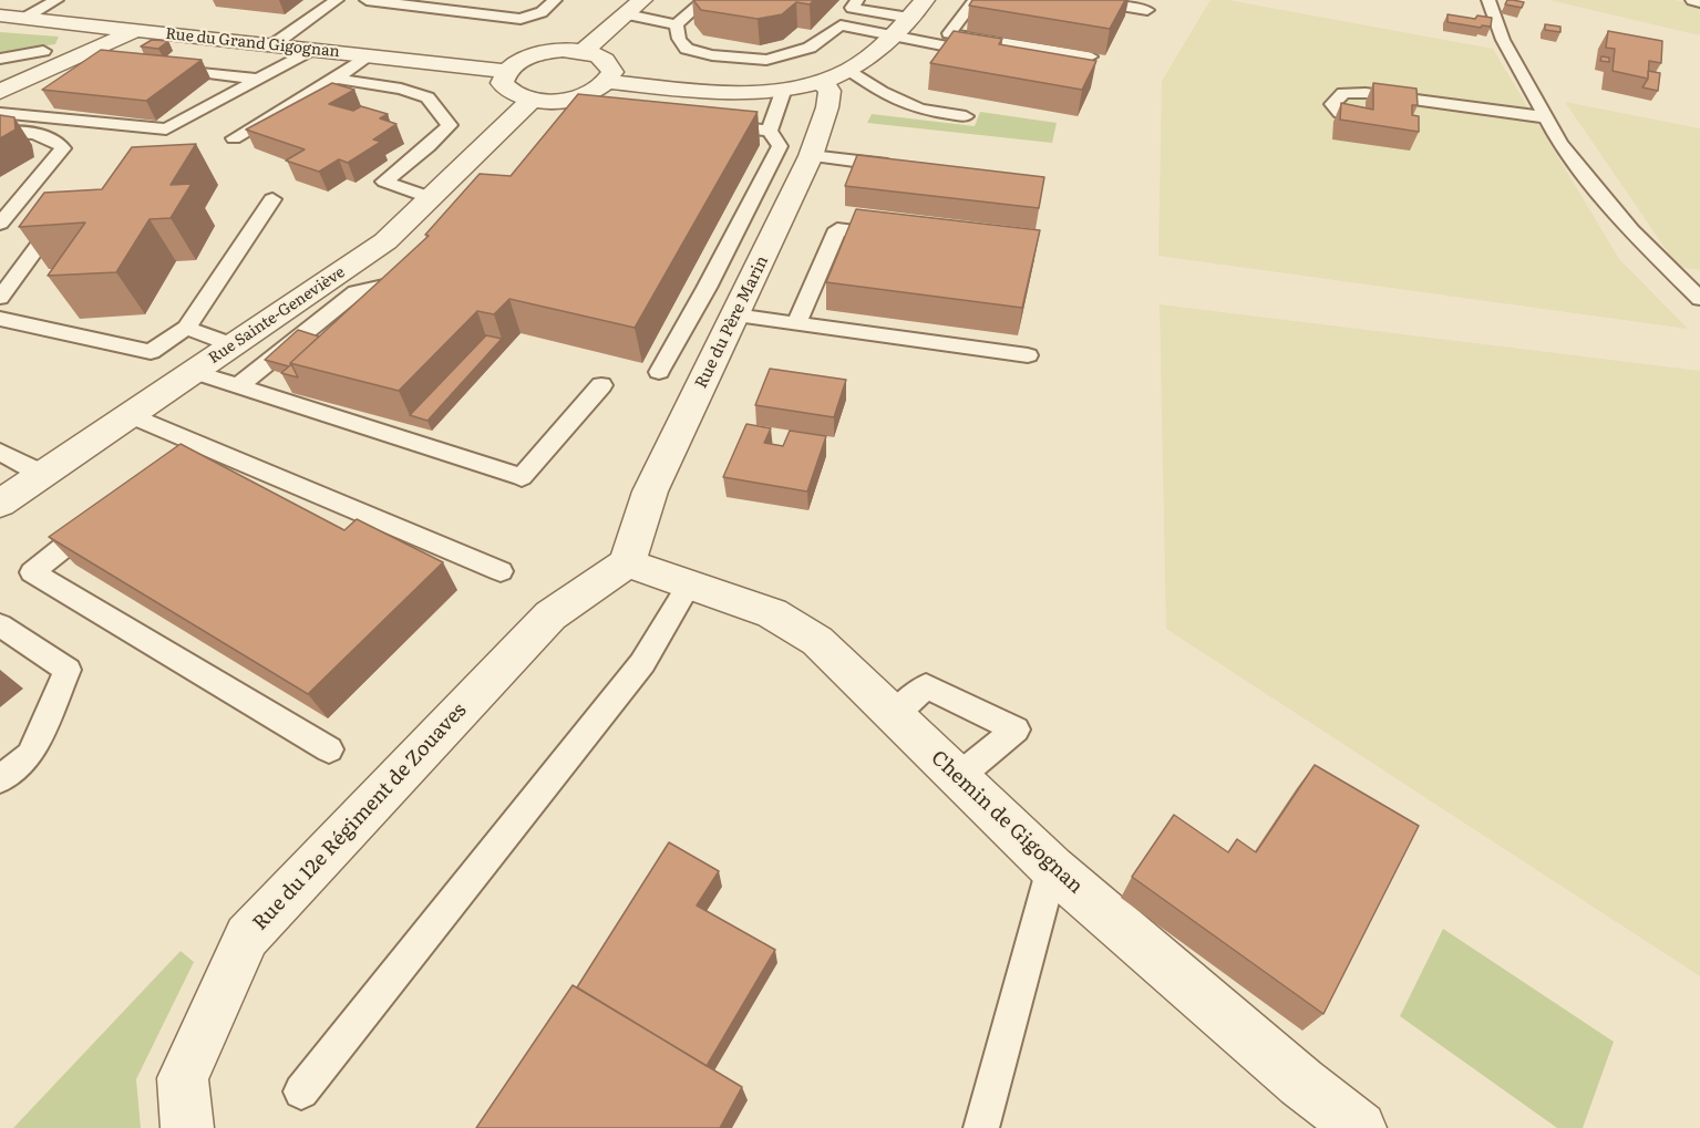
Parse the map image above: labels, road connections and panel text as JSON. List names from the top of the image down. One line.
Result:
{"streets":{"street":["Rue du Grand Gigognan","Rue Sainte-Geneviève","Rue du Père Marin","Rue du 12e Régiment de Zouaves","Chemin de Gigognan"]},"crossings":[["Rue du Père Marin","Rue du 12e Régiment de Zouaves"],["Rue du Père Marin","Chemin de Gigognan"],["Rue du 12e Régiment de Zouaves","Chemin de Gigognan"]]}
